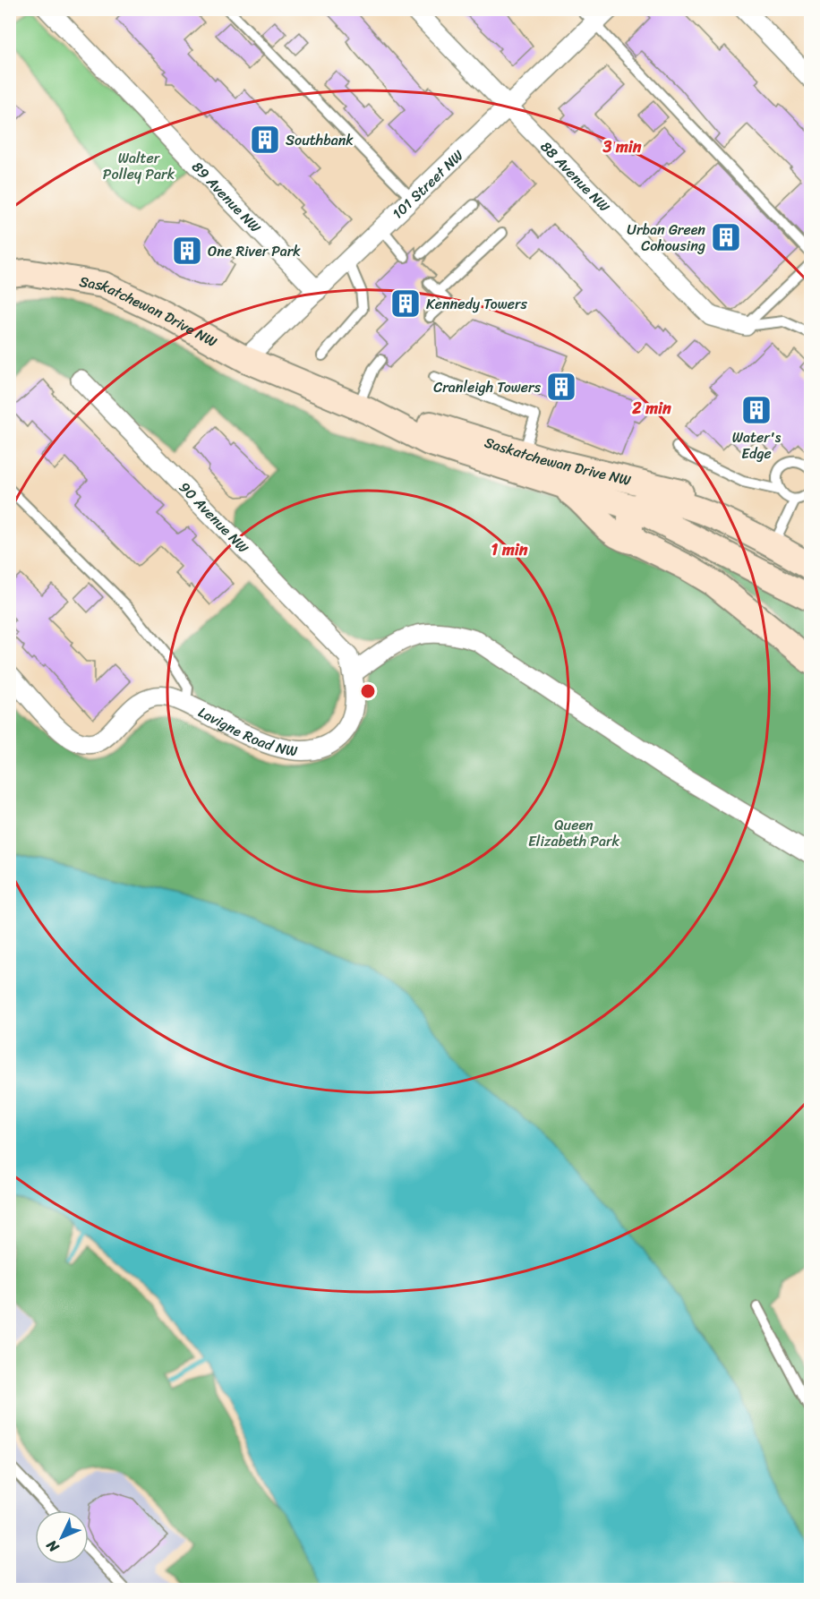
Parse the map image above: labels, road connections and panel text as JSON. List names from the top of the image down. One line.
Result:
{"streets":{"main road":["Saskatchewan Drive NW"],"street":["88 Avenue NW","101 Street NW","89 Avenue NW","90 Avenue NW","Lavigne Road NW"]},"crossings":[["88 Avenue NW","101 Street NW"],["101 Street NW","89 Avenue NW"],["101 Street NW","Saskatchewan Drive NW"],["90 Avenue NW","Lavigne Road NW"]],"parks":["Walter Polley Park","Queen Elizabeth Park"],"places":{"building":["Southbank","Urban Green Cohousing","One River Park","Kennedy Towers","Cranleigh Towers","Water's Edge"]},"north":"bottom left","rings":["3 min","2 min","1 min"]}
